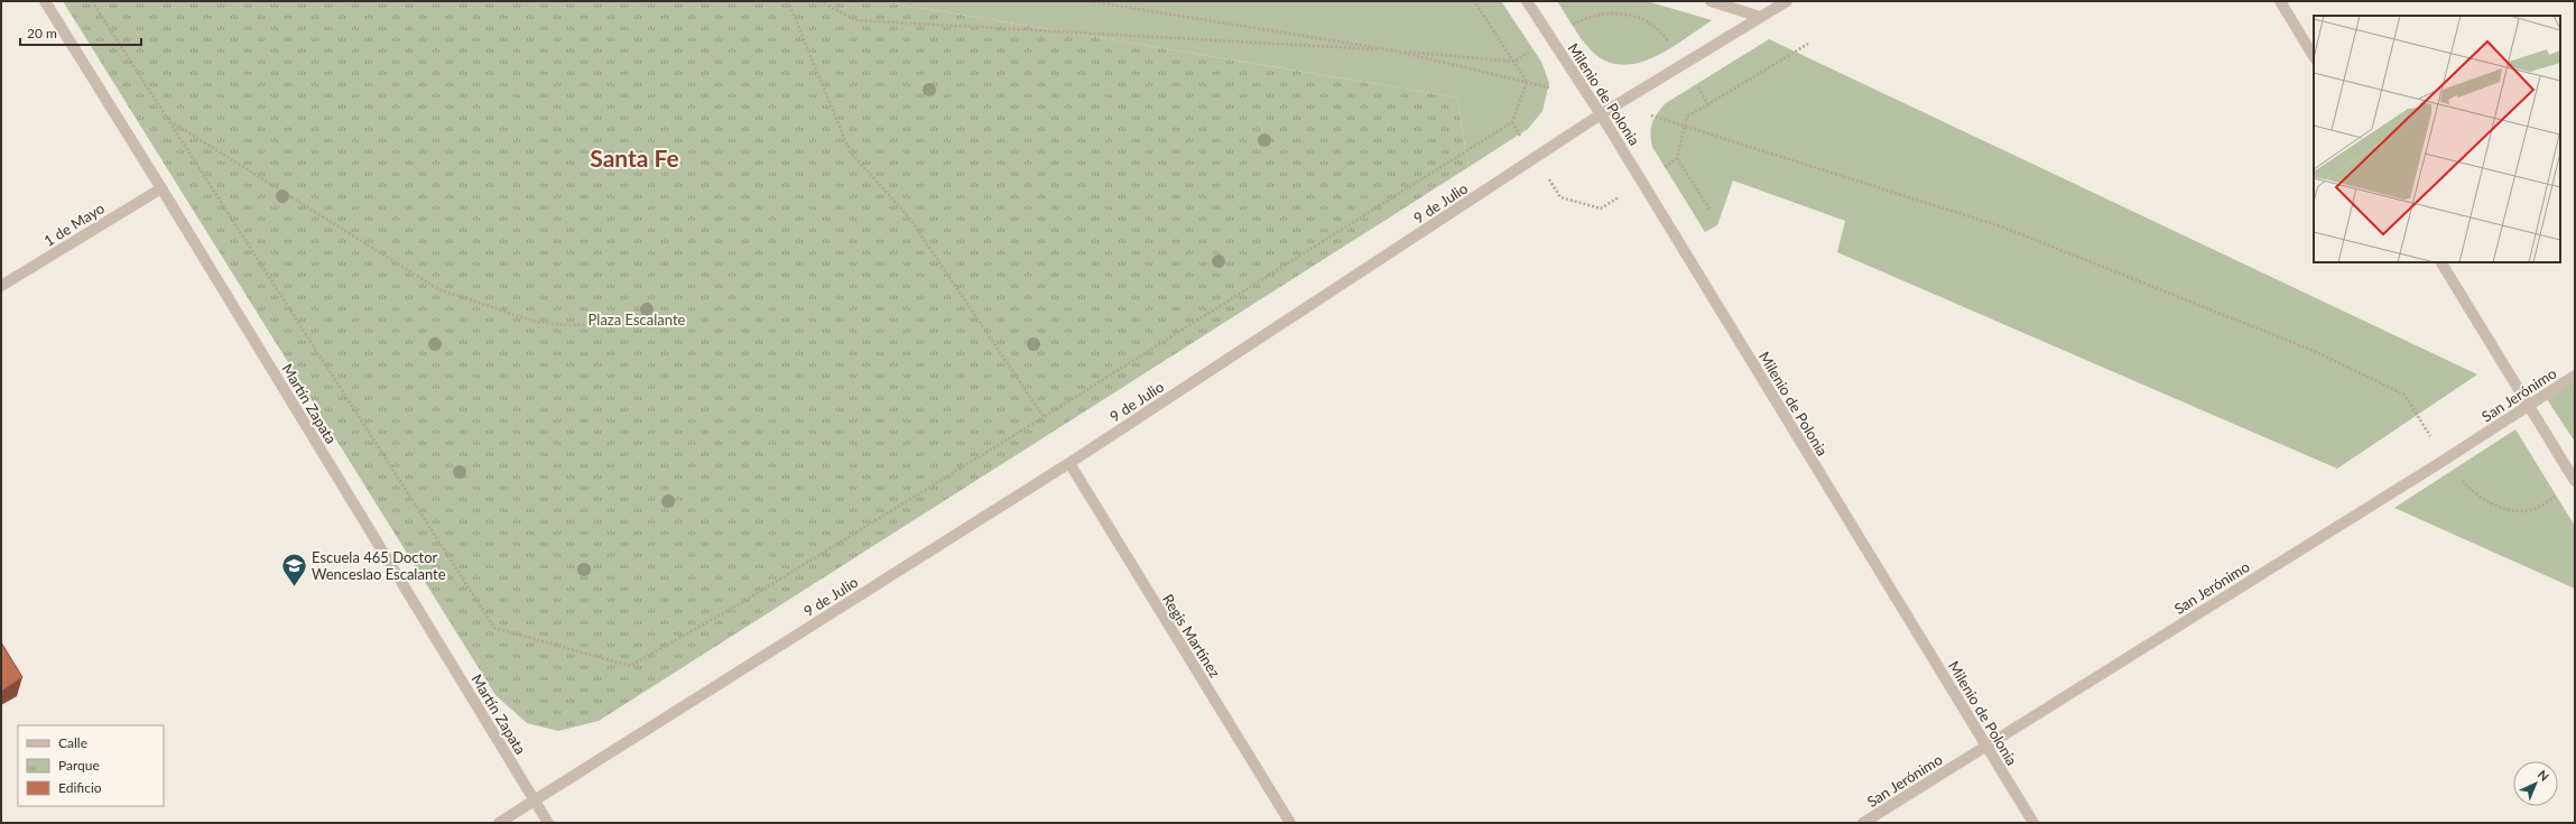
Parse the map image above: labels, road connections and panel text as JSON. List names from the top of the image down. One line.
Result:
{"streets":{"street":["Milenio de Polonia","9 de Julio","1 de Mayo","San Jerónimo","Martín Zapata","Regis Martínez"]},"crossings":[["Milenio de Polonia","9 de Julio"],["Milenio de Polonia","San Jerónimo"],["9 de Julio","Martín Zapata"],["9 de Julio","Regis Martínez"],["1 de Mayo","Martín Zapata"]],"districts":["Santa Fe"],"parks":["Plaza Escalante"],"places":{"school or university":["Escuela 465 Doctor Wenceslao Escalante"]},"legend":["Calle","Parque","Edificio"],"scale_bar":"20 m","north":"top right"}
